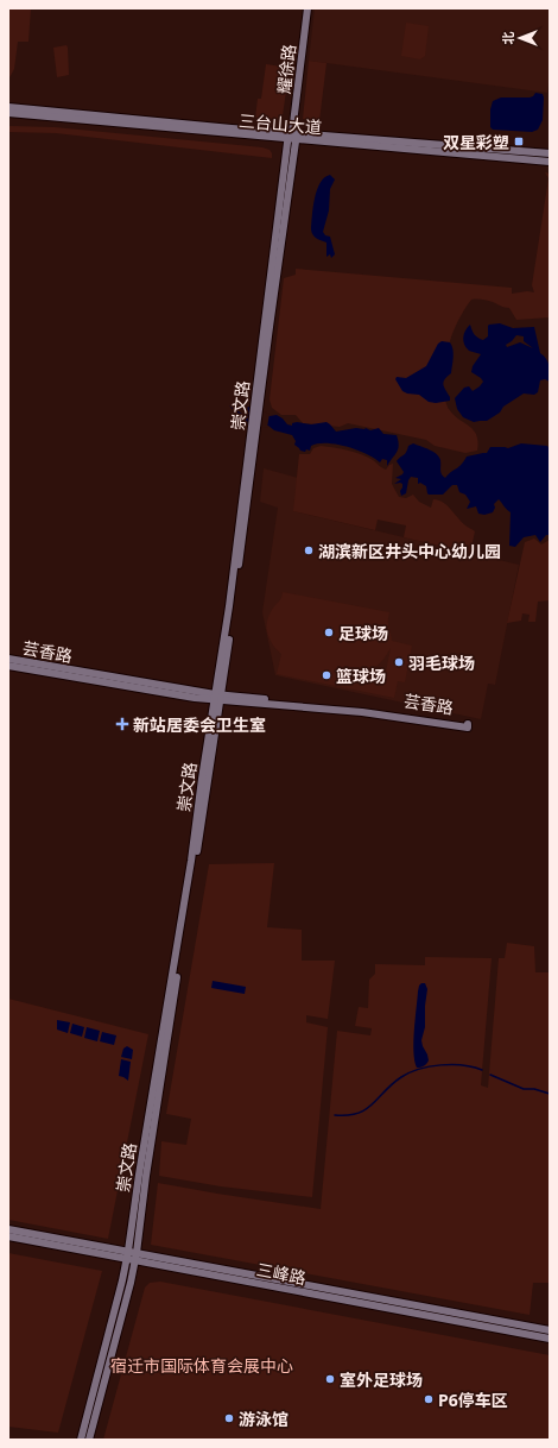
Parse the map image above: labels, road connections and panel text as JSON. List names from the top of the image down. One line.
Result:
{"streets":{"street":["耀徐路","三台山大道","崇文路","芸香路","三峰路"]},"crossings":[["耀徐路","三台山大道"],["耀徐路","崇文路"],["三台山大道","崇文路"],["崇文路","芸香路"],["崇文路","三峰路"]],"parks":["宿迁市国际体育会展中心"],"places":{"transit":["双星彩塑"],"other":["湖滨新区井头中心幼儿园","足球场","羽毛球场","篮球场","室外足球场","P6停车区","游泳馆"],"health":["新站居委会卫生室"]},"north":"left"}
